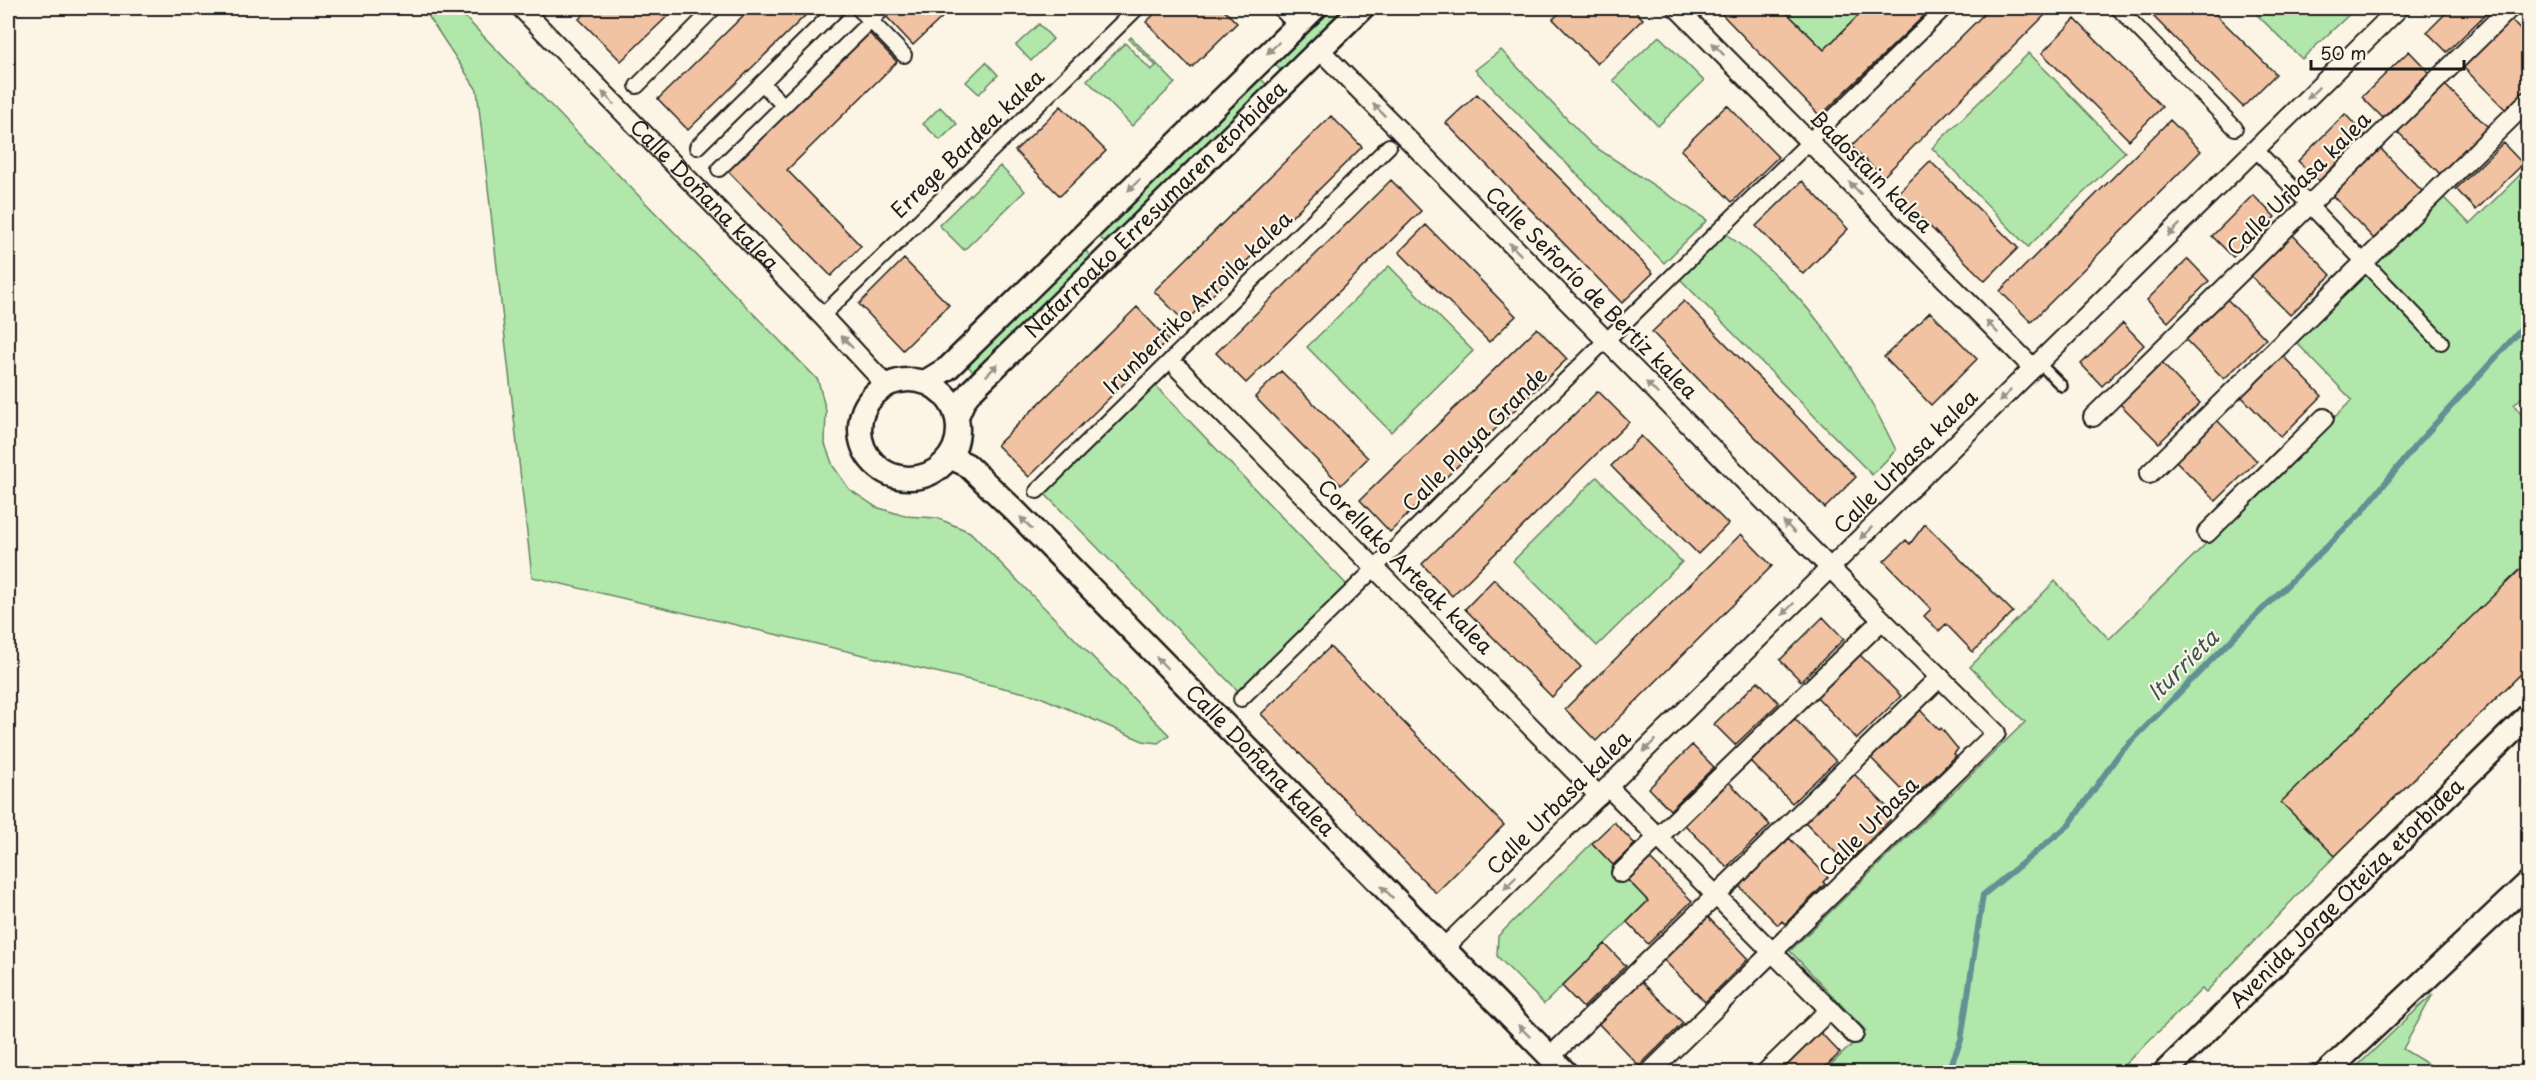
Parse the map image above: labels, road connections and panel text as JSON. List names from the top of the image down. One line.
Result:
{"streets":{"street":["Errege Bardea kalea","Badostain kalea","Calle Urbasa kalea","Calle Doñana kalea","Nafarroako Erresumaren etorbidea","Calle Señorío de Bertiz kalea","Irunberriko Arroila kalea","Calle Playa Grande","Corellako Arteak kalea","Calle Urbasa","Avenida Jorge Oteiza etorbidea"]},"crossings":[["Badostain kalea","Calle Urbasa kalea"],["Calle Urbasa kalea","Calle Doñana kalea"],["Calle Urbasa kalea","Calle Señorío de Bertiz kalea"],["Calle Urbasa kalea","Corellako Arteak kalea"],["Calle Doñana kalea","Nafarroako Erresumaren etorbidea"],["Nafarroako Erresumaren etorbidea","Calle Señorío de Bertiz kalea"],["Calle Señorío de Bertiz kalea","Calle Urbasa"]],"one_way":["Badostain kalea","Calle Doñana kalea","Calle Señorío de Bertiz kalea"],"water":["Iturrieta"],"scale_bar":"50 m"}
